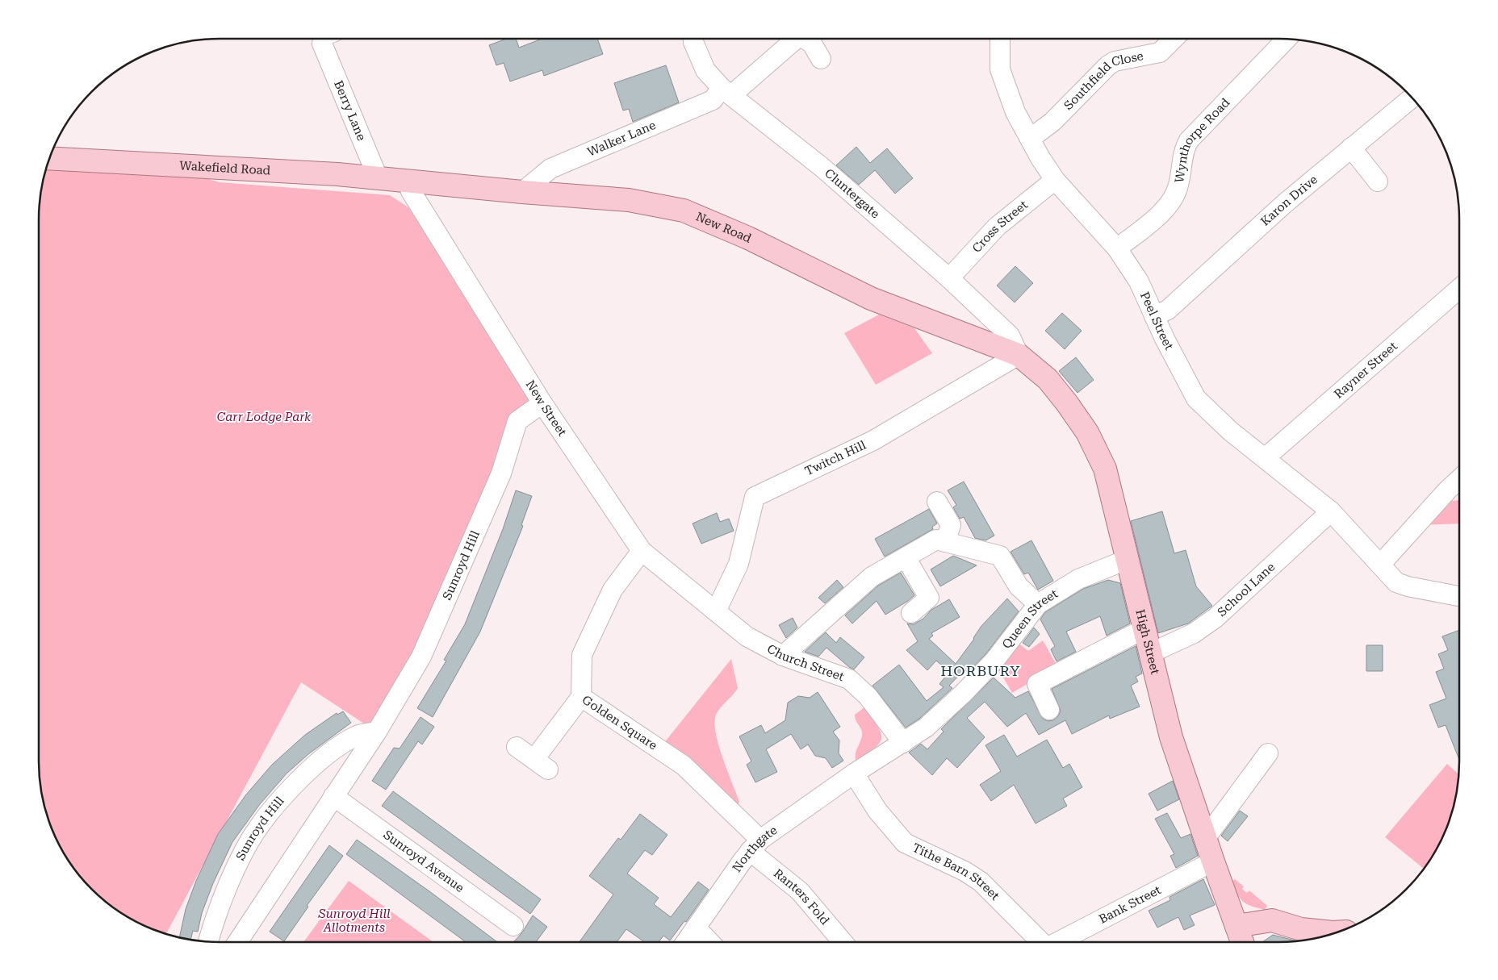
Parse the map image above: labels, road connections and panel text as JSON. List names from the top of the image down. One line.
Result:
{"streets":{"main road":["Wakefield Road","New Road","High Street"],"street":["Southfield Close","Berry Lane","Walker Lane","Wynthorpe Road","Cluntergate","Karon Drive","Cross Street","Peel Street","Rayner Street","New Street","Twitch Hill","Sunroyd Hill","School Lane","Queen Street","Church Street","Golden Square","Northgate","Sunroyd Avenue","Tithe Barn Street","Ranters Fold","Bank Street"]},"crossings":[["Southfield Close","Peel Street"],["Berry Lane","Wakefield Road"],["Walker Lane","Cluntergate"],["Walker Lane","New Road"],["Wynthorpe Road","Peel Street"],["Wakefield Road","New Road"],["Wakefield Road","New Street"],["Cluntergate","New Road"],["Cluntergate","Cross Street"],["Cluntergate","Twitch Hill"],["Cluntergate","High Street"],["Karon Drive","Peel Street"],["New Road","New Street"],["New Road","Twitch Hill"],["New Road","High Street"],["Cross Street","Peel Street"],["Peel Street","Rayner Street"],["Peel Street","School Lane"],["New Street","Twitch Hill"],["New Street","Sunroyd Hill"],["New Street","Church Street"],["New Street","Golden Square"],["Twitch Hill","High Street"],["Twitch Hill","Church Street"],["Sunroyd Hill","Sunroyd Avenue"],["School Lane","High Street"],["Queen Street","High Street"],["Queen Street","Church Street"],["Queen Street","Northgate"],["Queen Street","Tithe Barn Street"],["High Street","Bank Street"],["Golden Square","Northgate"],["Golden Square","Ranters Fold"],["Northgate","Tithe Barn Street"],["Northgate","Ranters Fold"]],"districts":["HORBURY"],"parks":["Carr Lodge Park","Sunroyd Hill Allotments"]}
